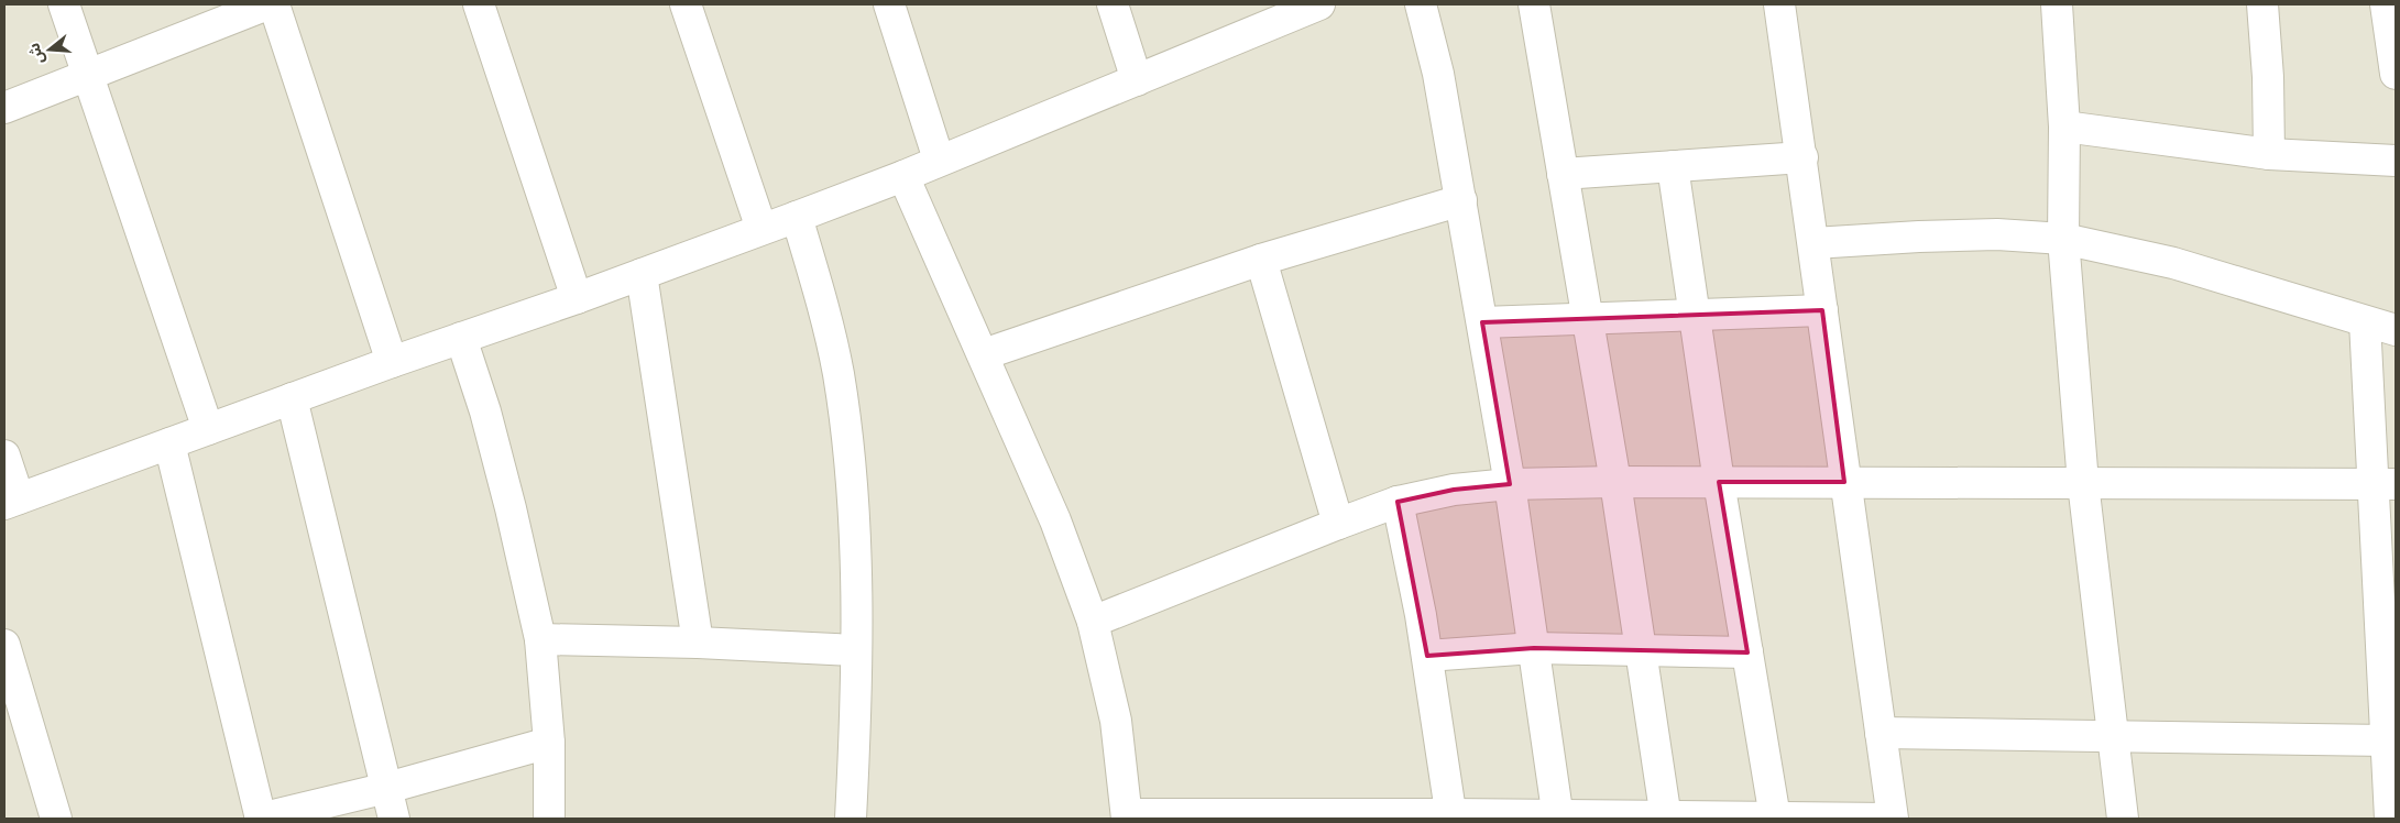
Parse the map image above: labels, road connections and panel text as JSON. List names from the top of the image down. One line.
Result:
{"north":"left"}
